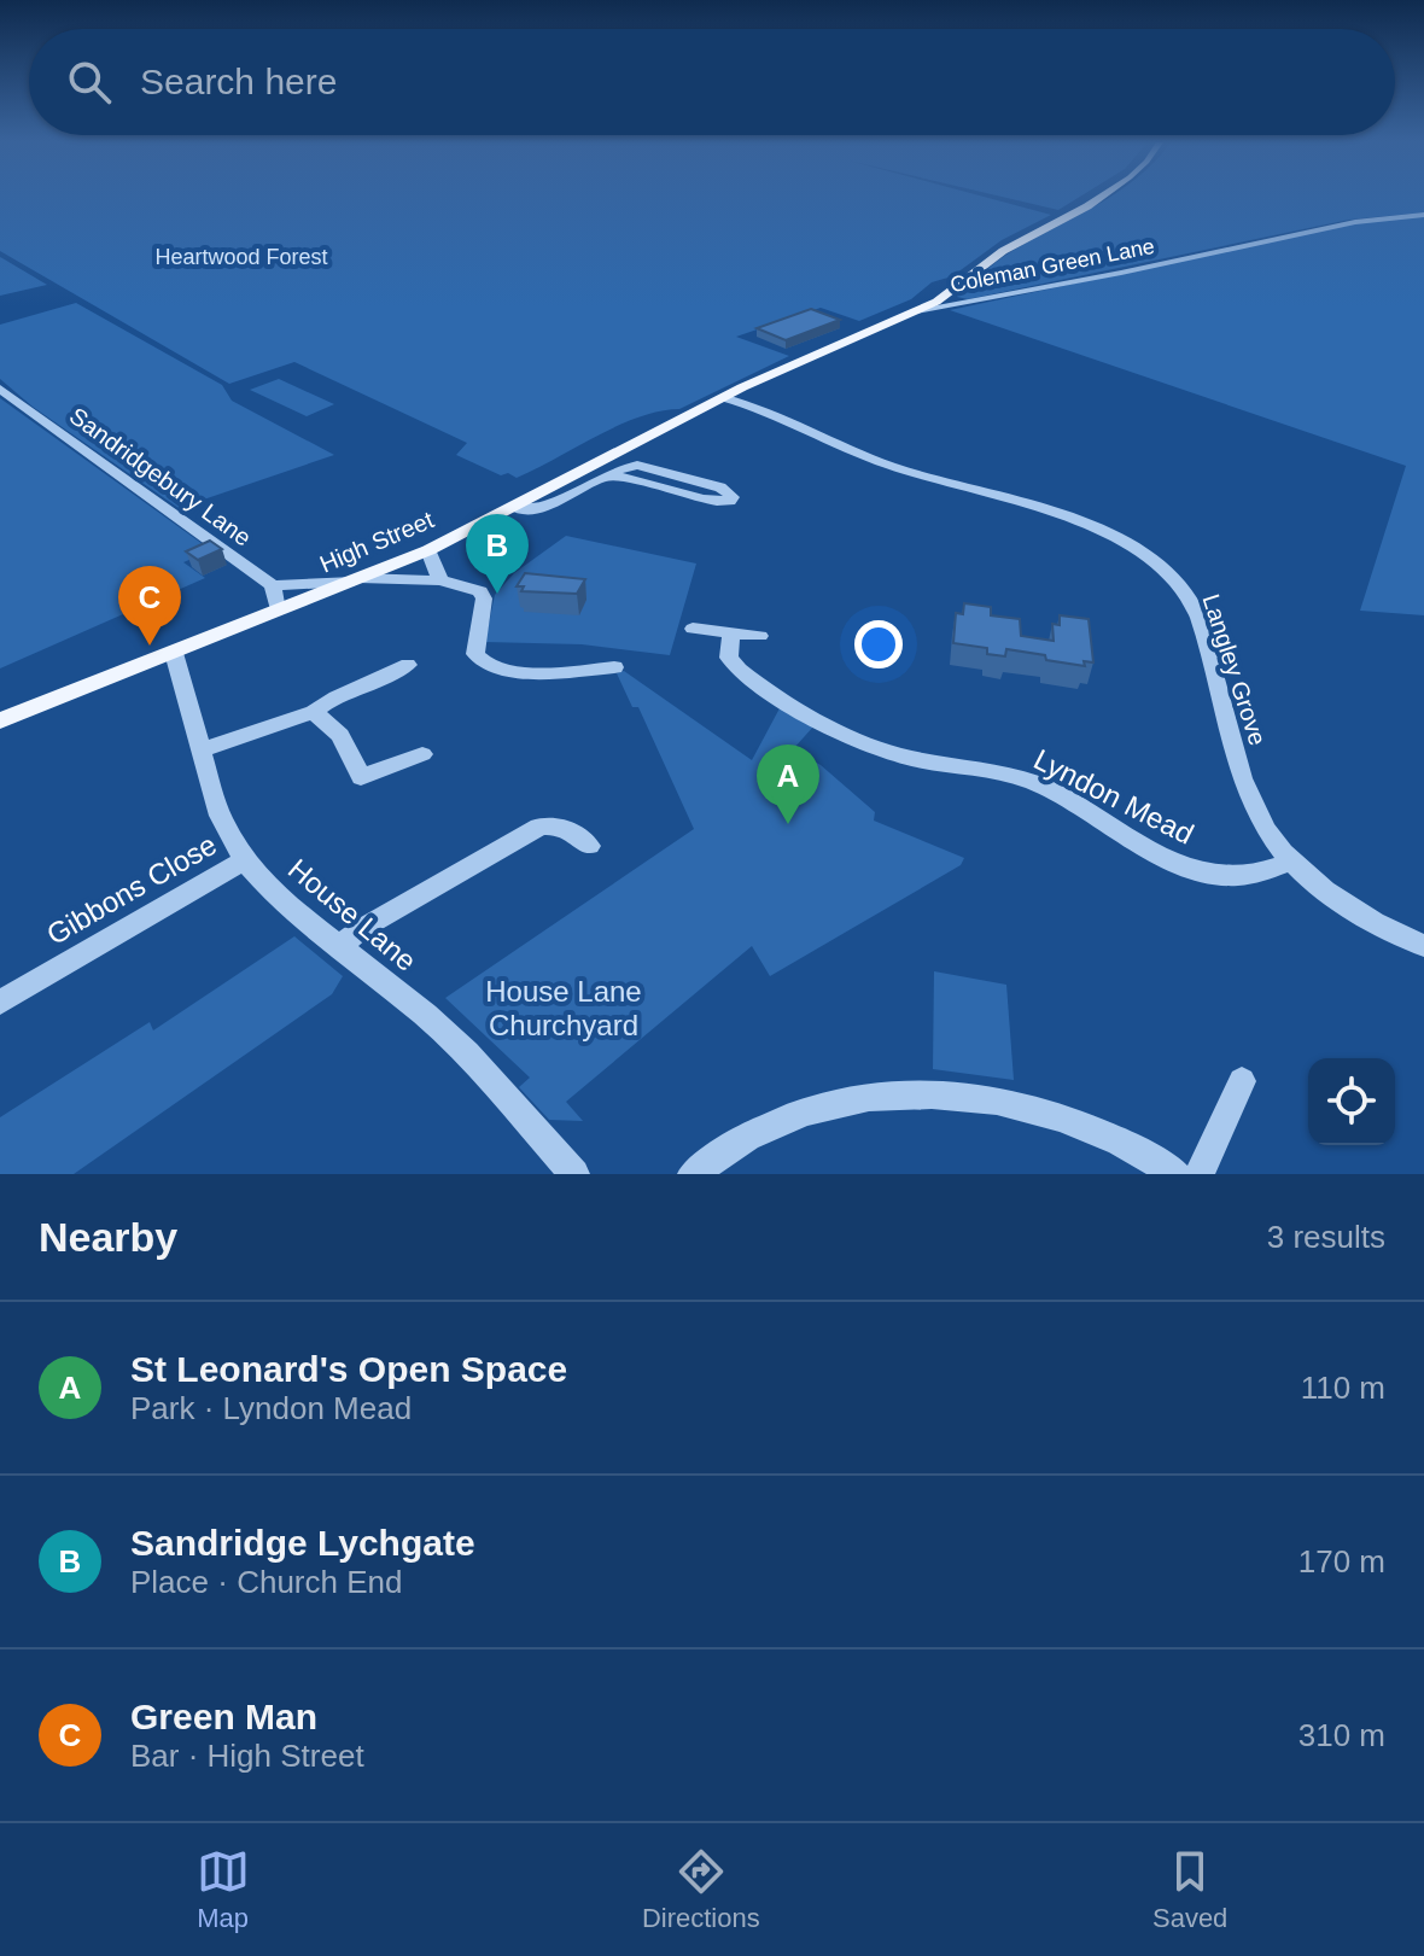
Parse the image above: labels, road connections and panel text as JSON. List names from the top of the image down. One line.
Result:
{"streets":{"main road":["High Street"],"street":["Coleman Green Lane","Sandridgebury Lane","Langley Grove","Lyndon Mead","Gibbons Close","House Lane"]},"crossings":[["Coleman Green Lane","High Street"],["High Street","Langley Grove"],["High Street","House Lane"],["Langley Grove","Lyndon Mead"],["Gibbons Close","House Lane"]],"parks":["Heartwood Forest","House Lane Churchyard"],"page":{"search":"Search here","pins":["B","C","A"],"heading":["Nearby","3 results"],"list":[{"mark":"A","name":"St Leonard's Open Space","note":"Park · Lyndon Mead","value":"110 m"},{"mark":"B","name":"Sandridge Lychgate","note":"Place · Church End","value":"170 m"},{"mark":"C","name":"Green Man","note":"Bar · High Street","value":"310 m"}],"nav":["Map","Directions","Saved"]}}
